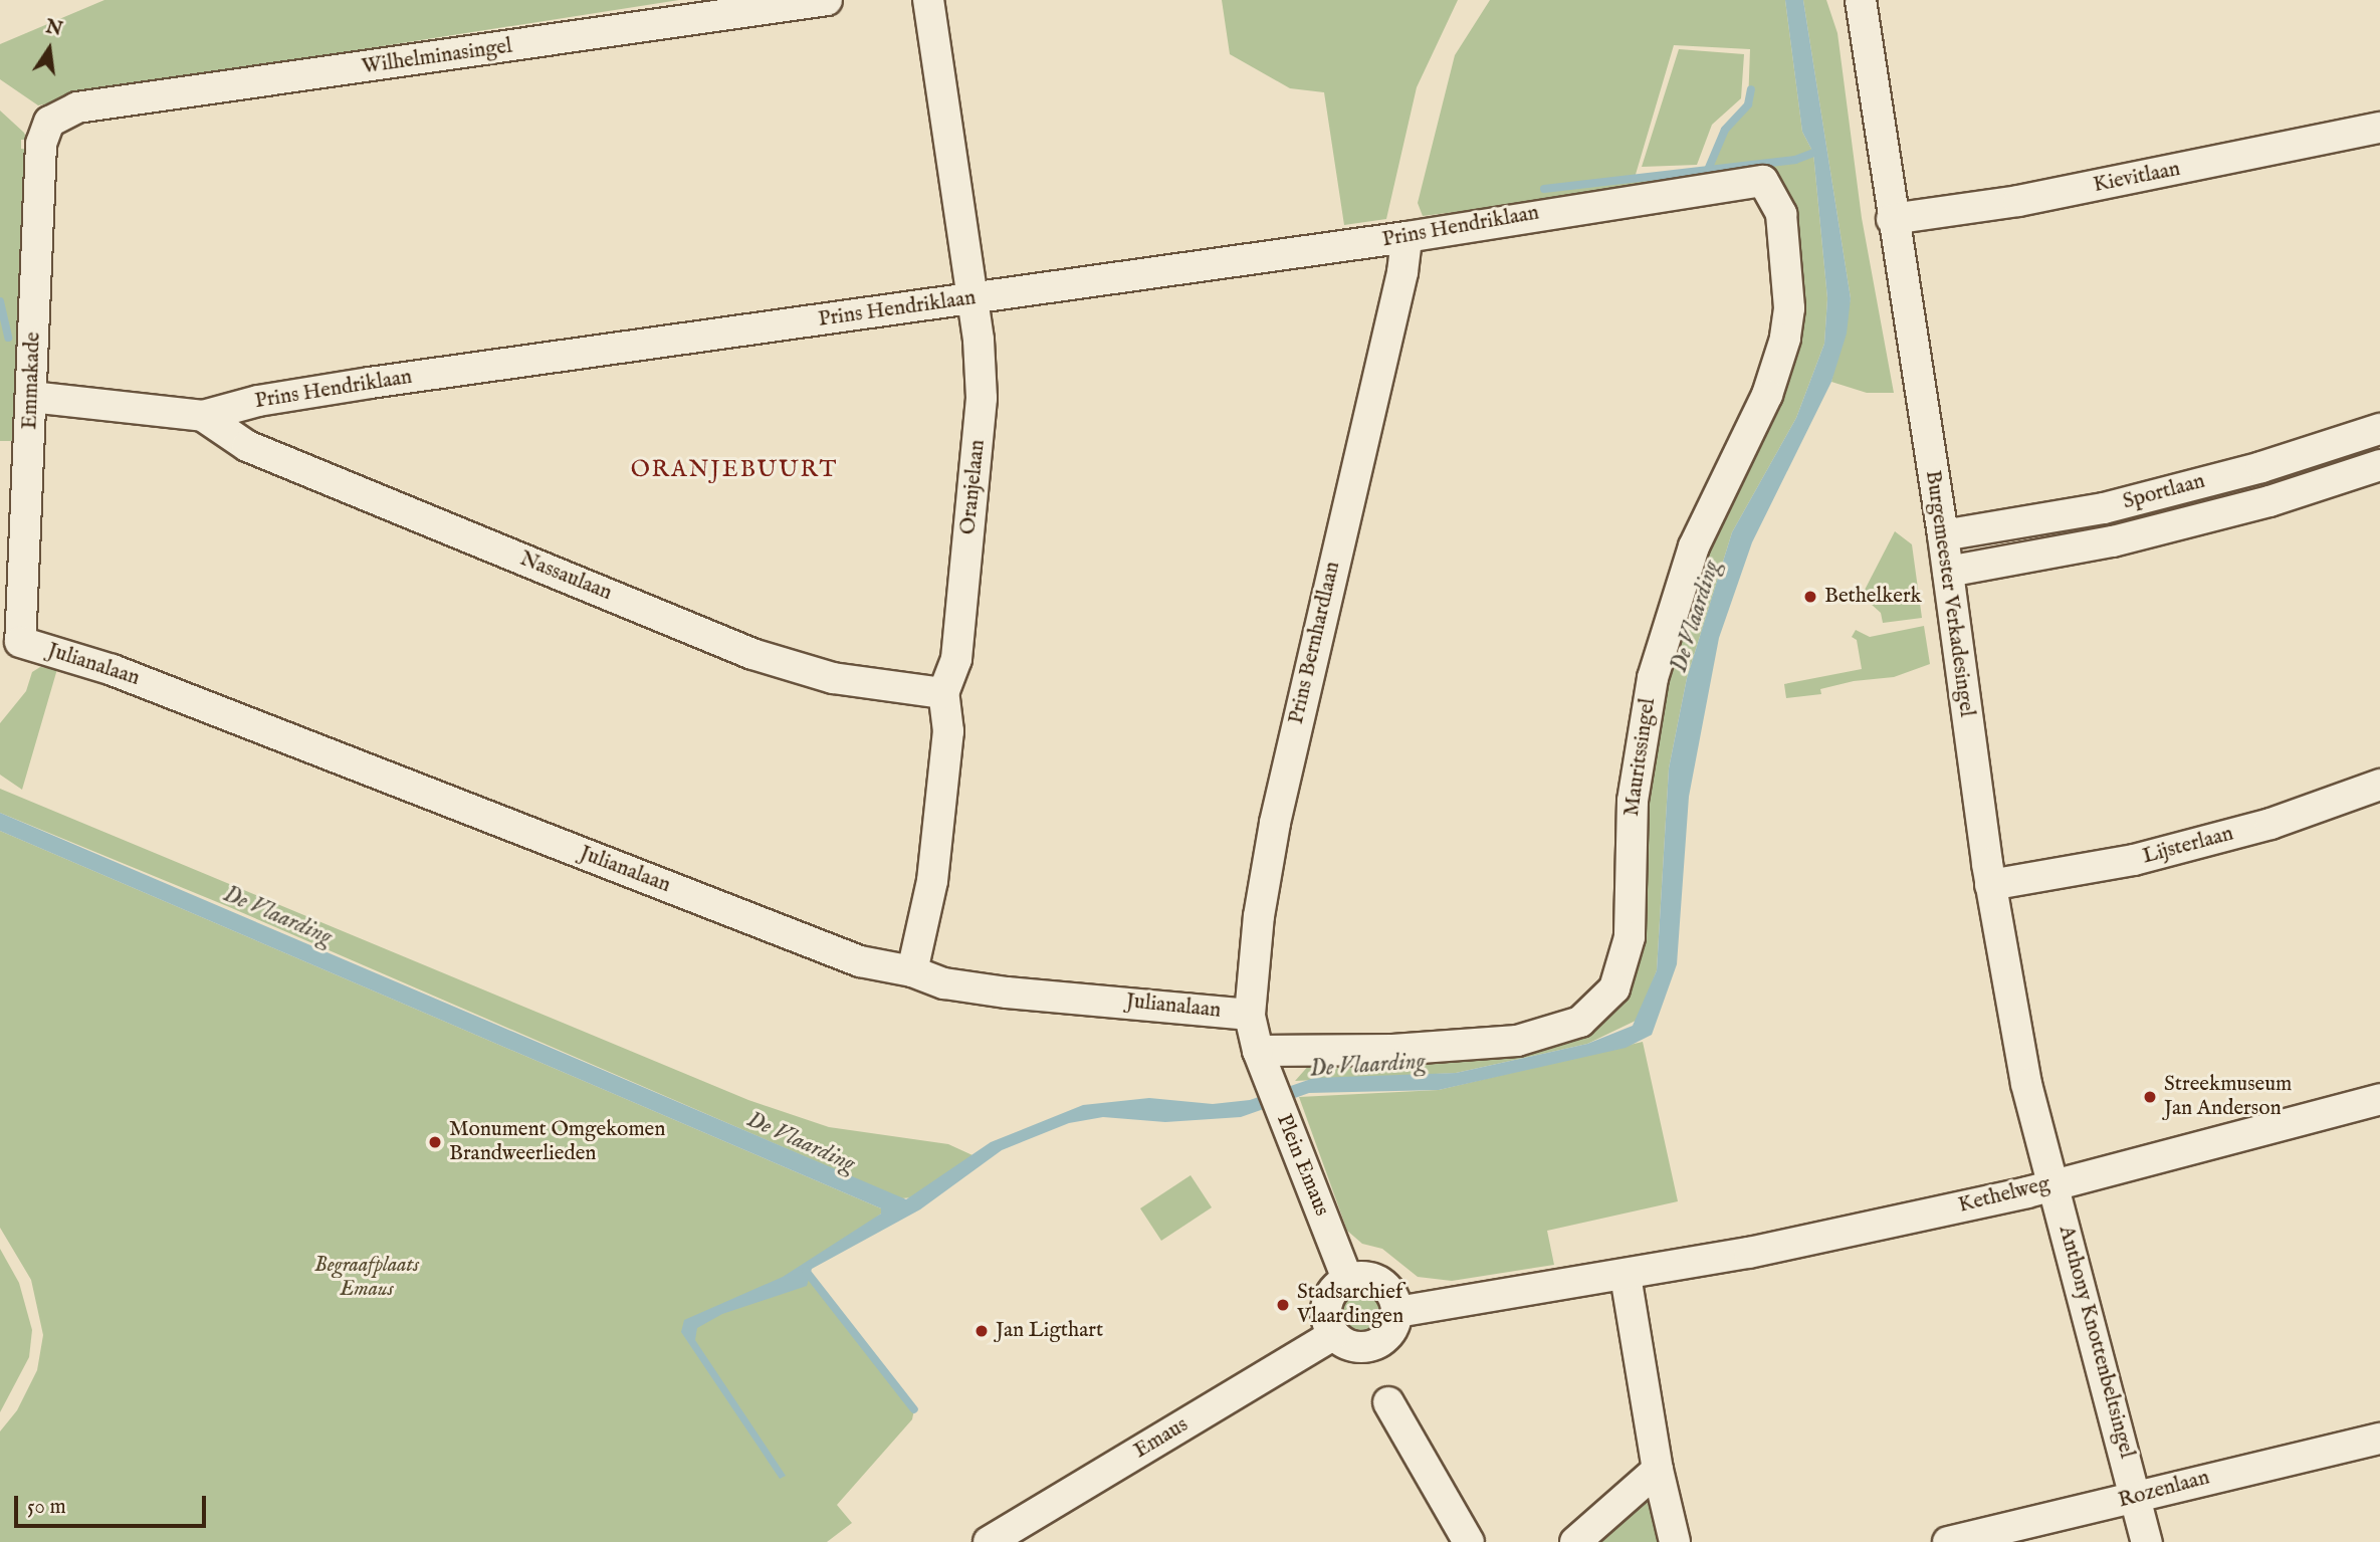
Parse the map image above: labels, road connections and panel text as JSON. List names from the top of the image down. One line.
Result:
{"streets":{"street":["Wilhelminasingel","Kievitlaan","Prins Hendriklaan","Emmakade","Oranjelaan","Sportlaan","Nassaulaan","Burgemeester Verkadesingel","Prins Bernhardlaan","Julianalaan","Mauritssingel","Lijsterlaan","Plein Emaus","Kethelweg","Anthony Knottenbeltsingel","Emaus","Rozenlaan"]},"crossings":[["Wilhelminasingel","Emmakade"],["Kievitlaan","Burgemeester Verkadesingel"],["Prins Hendriklaan","Emmakade"],["Prins Hendriklaan","Oranjelaan"],["Prins Hendriklaan","Nassaulaan"],["Prins Hendriklaan","Prins Bernhardlaan"],["Prins Hendriklaan","Mauritssingel"],["Emmakade","Julianalaan"],["Oranjelaan","Nassaulaan"],["Oranjelaan","Julianalaan"],["Sportlaan","Burgemeester Verkadesingel"],["Burgemeester Verkadesingel","Lijsterlaan"],["Burgemeester Verkadesingel","Kethelweg"],["Burgemeester Verkadesingel","Anthony Knottenbeltsingel"],["Prins Bernhardlaan","Julianalaan"],["Prins Bernhardlaan","Mauritssingel"],["Prins Bernhardlaan","Plein Emaus"],["Mauritssingel","Plein Emaus"],["Plein Emaus","Emaus"],["Kethelweg","Anthony Knottenbeltsingel"],["Anthony Knottenbeltsingel","Rozenlaan"]],"districts":["ORANJEBUURT"],"water":["De Vlaarding"],"parks":["Begraafplaats Emaus"],"places":["Bethelkerk","Streekmuseum Jan Anderson","Monument Omgekomen Brandweerlieden","Stadsarchief Vlaardingen","Jan Ligthart"],"scale_bar":"50 m","north":"top"}
